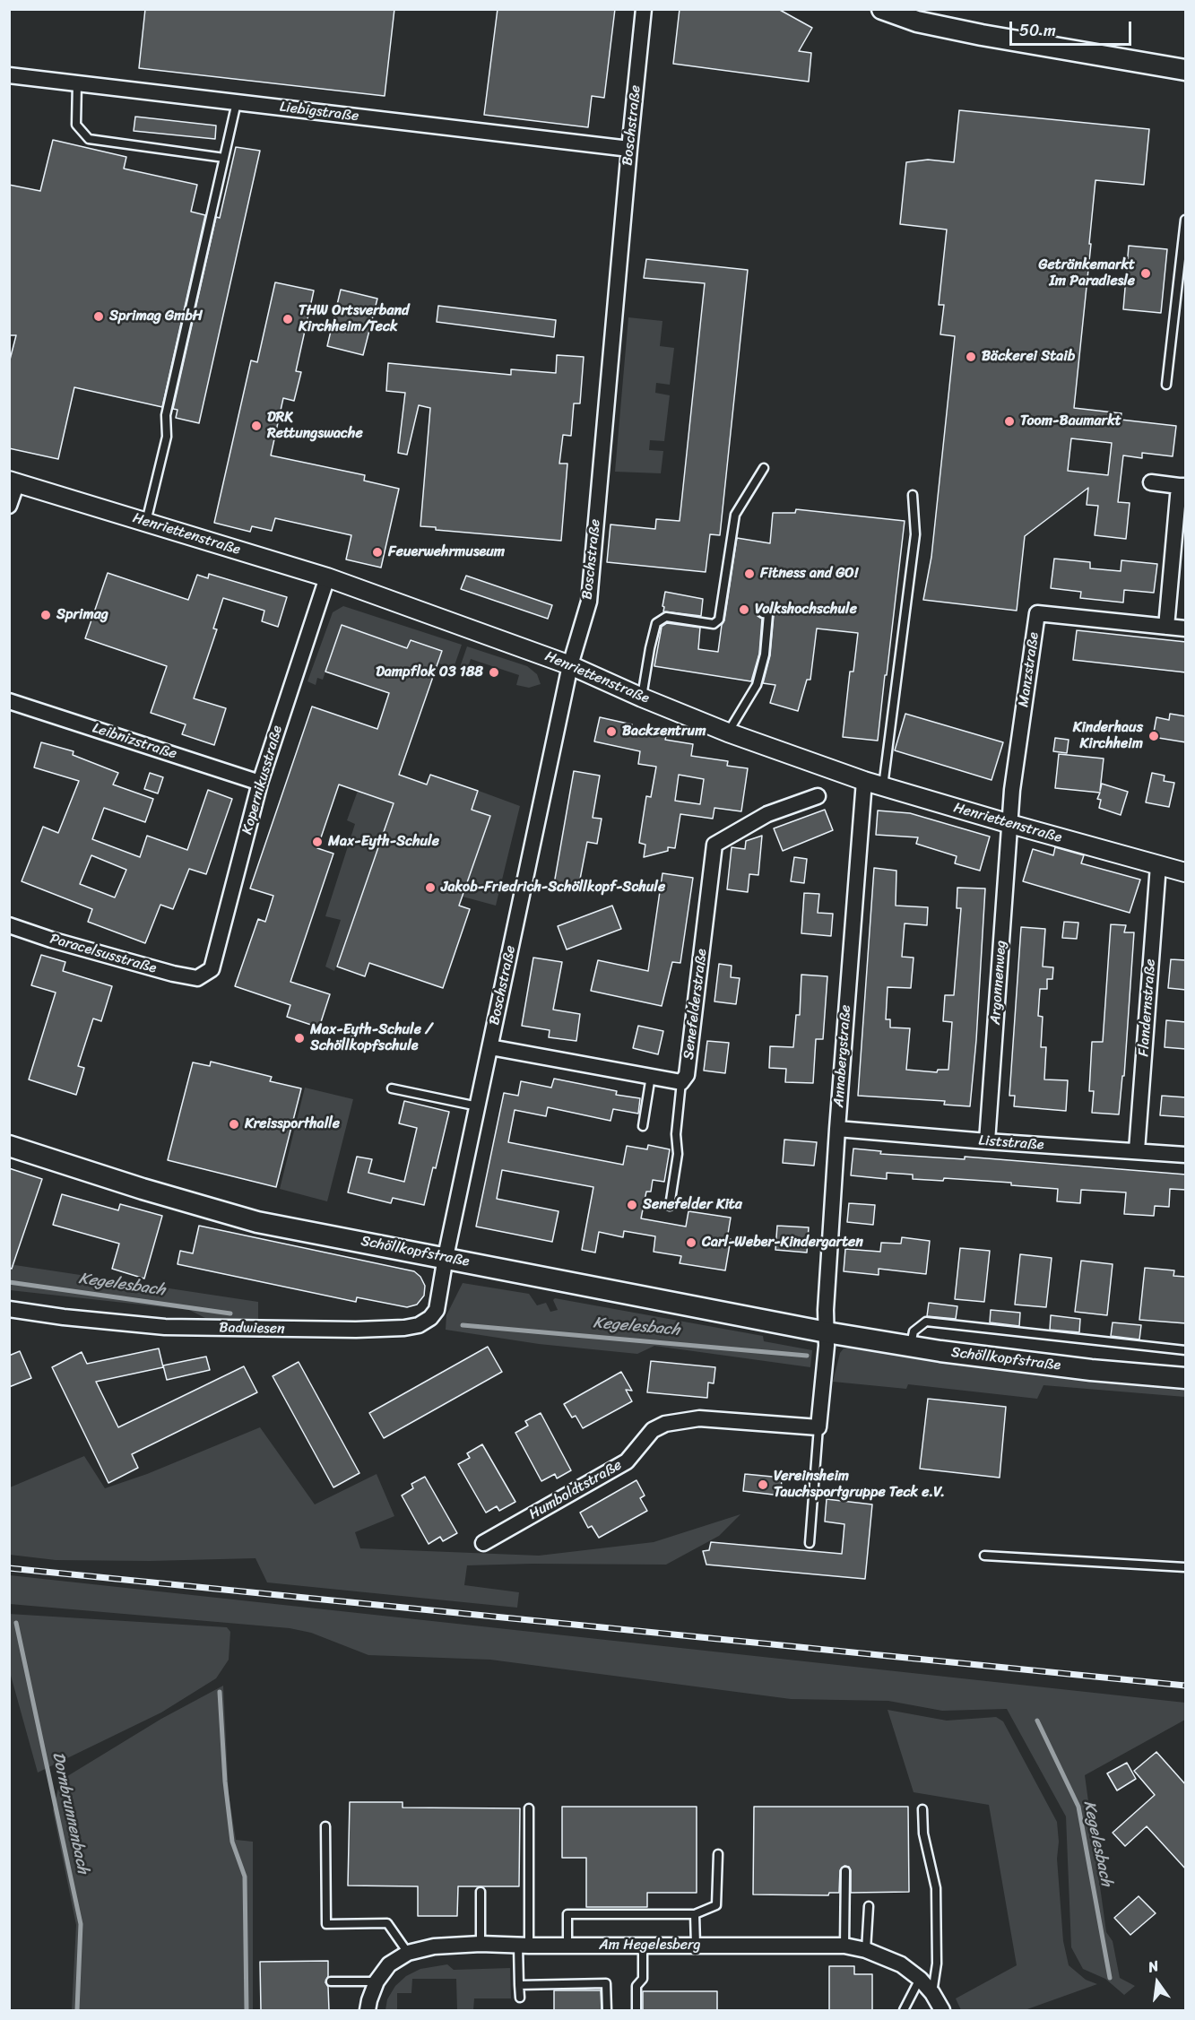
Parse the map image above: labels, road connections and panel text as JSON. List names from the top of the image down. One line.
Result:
{"streets":{"main road":["Schöllkopfstraße"],"street":["Liebigstraße","Boschstraße","Henriettenstraße","Manzstraße","Leibnizstraße","Kopernikusstraße","Paracelsusstraße","Argonnenweg","Senefelderstraße","Flandernstraße","Annabergstraße","Liststraße","Badwiesen","Humboldtstraße","Am Hegelesberg"]},"crossings":[["Liebigstraße","Boschstraße"],["Boschstraße","Henriettenstraße"],["Boschstraße","Schöllkopfstraße"],["Boschstraße","Badwiesen"],["Henriettenstraße","Manzstraße"],["Henriettenstraße","Kopernikusstraße"],["Henriettenstraße","Argonnenweg"],["Henriettenstraße","Flandernstraße"],["Henriettenstraße","Annabergstraße"],["Manzstraße","Argonnenweg"],["Leibnizstraße","Kopernikusstraße"],["Kopernikusstraße","Paracelsusstraße"],["Argonnenweg","Liststraße"],["Flandernstraße","Liststraße"],["Annabergstraße","Liststraße"],["Annabergstraße","Schöllkopfstraße"],["Schöllkopfstraße","Badwiesen"]],"water":["Kegelesbach","Dornbrunnenbach"],"places":["Getränkemarkt Im Paradiesle","Sprimag GmbH","THW Ortsverband Kirchheim/Teck","Bäckerei Staib","Toom-Baumarkt","DRK Rettungswache","Feuerwehrmuseum","Fitness and GO!","Volkshochschule","Sprimag","Dampflok 03 188","Backzentrum","Kinderhaus Kirchheim","Max-Eyth-Schule","Jakob-Friedrich-Schöllkopf-Schule","Max-Eyth-Schule / Schöllkopfschule","Kreissporthalle","Senefelder Kita","Carl-Weber-Kindergarten","Vereinsheim Tauchsportgruppe Teck e.V."],"scale_bar":"50 m","north":"top"}
